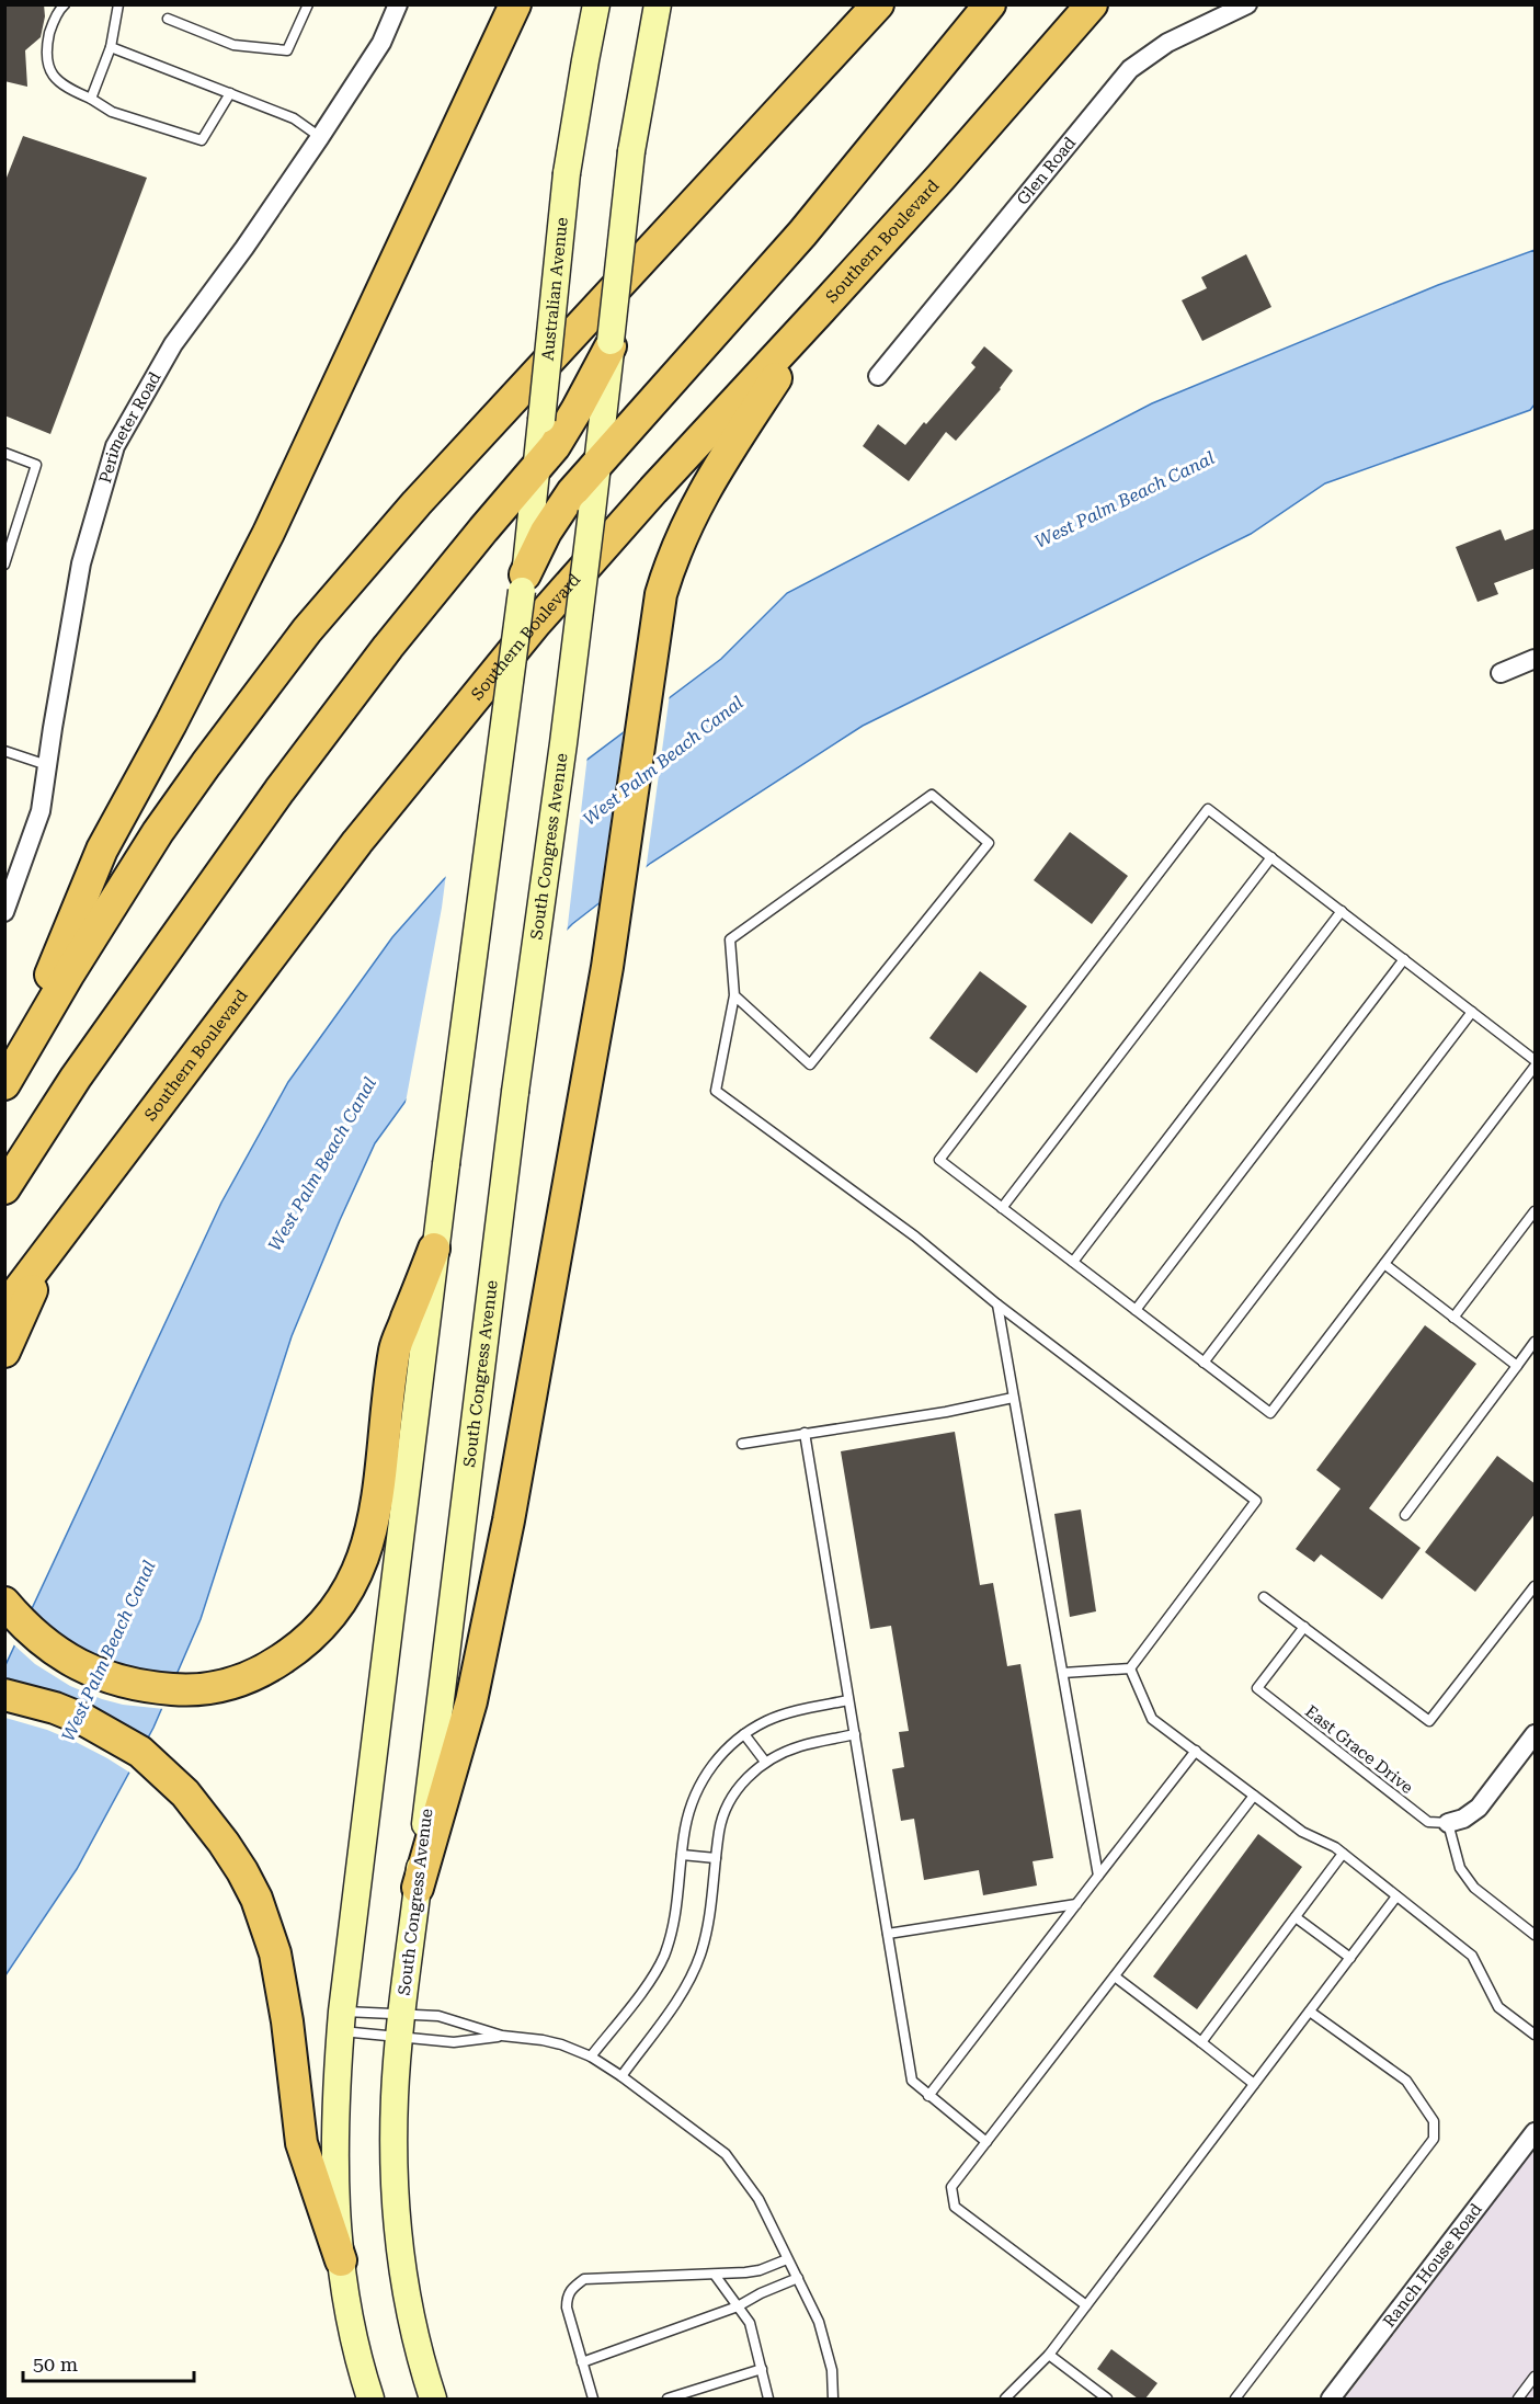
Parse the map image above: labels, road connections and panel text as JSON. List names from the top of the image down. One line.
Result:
{"streets":{"highway":["Southern Boulevard"],"main road":["Australian Avenue","South Congress Avenue"],"street":["Glen Road","Perimeter Road","Ranch House Road"],"lane":["East Grace Drive"]},"water":["West Palm Beach Canal"],"scale_bar":"50 m"}
